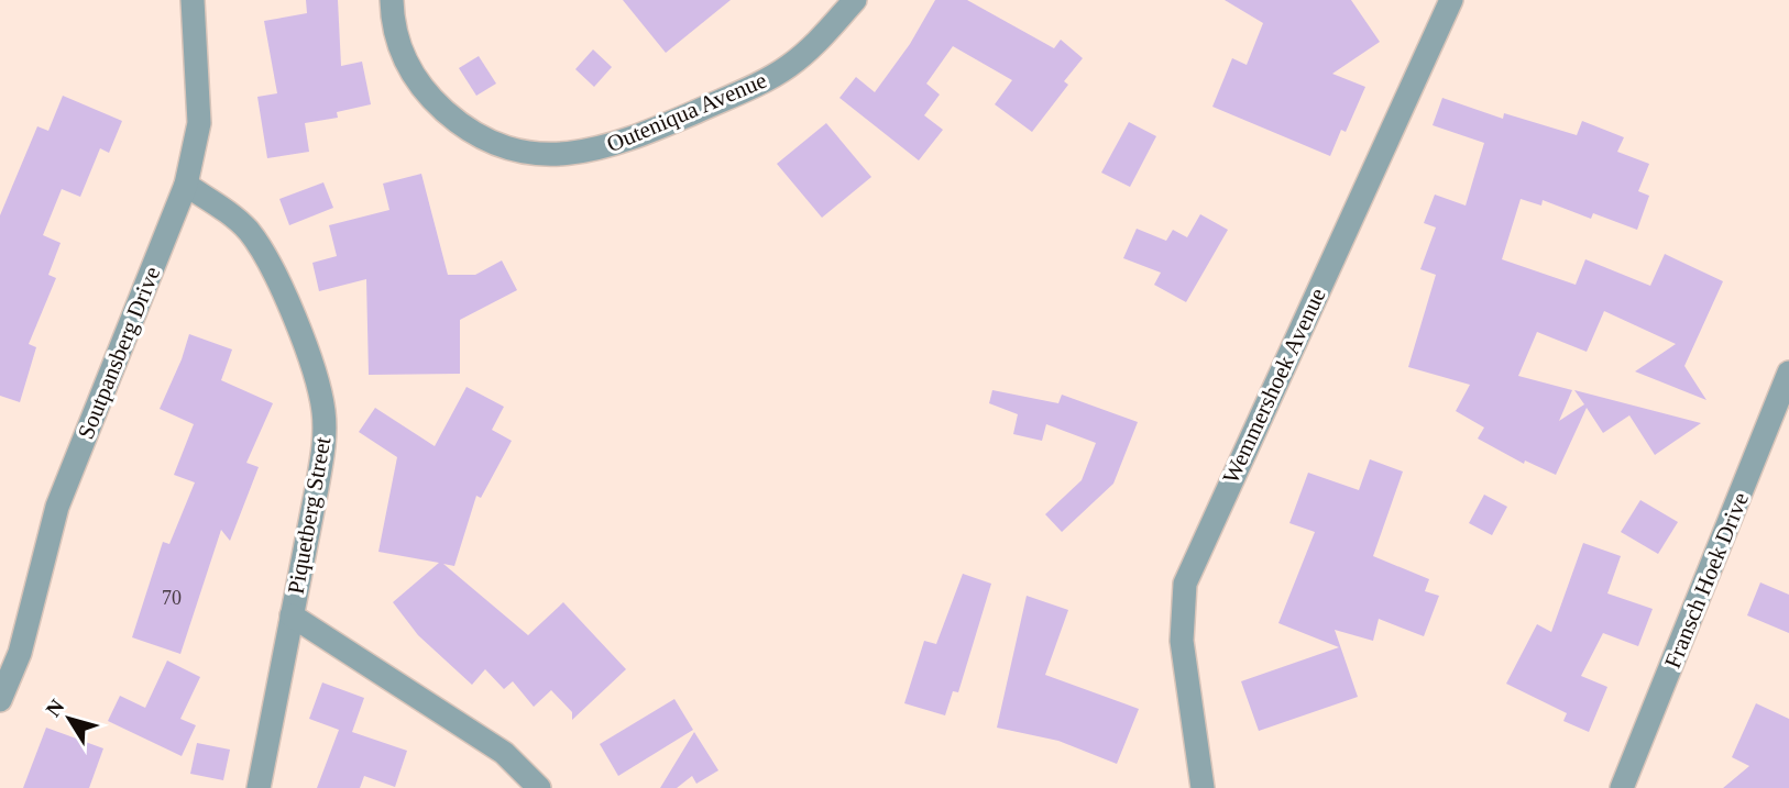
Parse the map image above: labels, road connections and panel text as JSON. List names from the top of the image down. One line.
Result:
{"streets":{"street":["Outeniqua Avenue","Soutpansberg Drive","Wemmershoek Avenue","Piquetberg Street","Fransch Hoek Drive"]},"crossings":[["Soutpansberg Drive","Piquetberg Street"]],"house_numbers":["70"],"north":"top left"}
